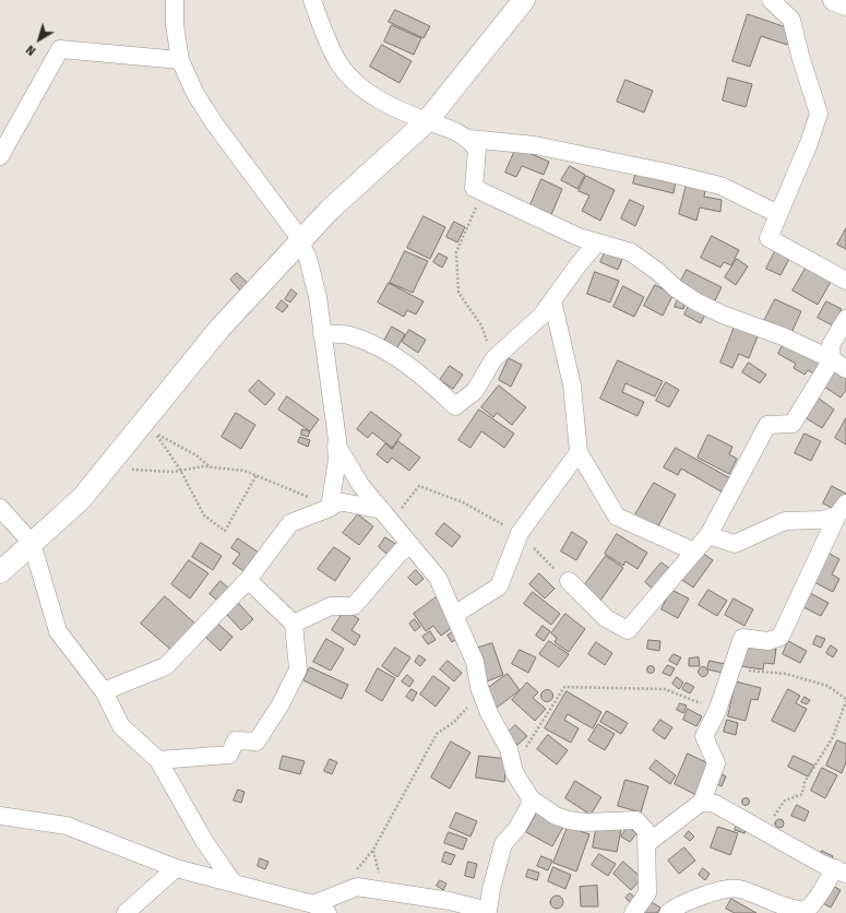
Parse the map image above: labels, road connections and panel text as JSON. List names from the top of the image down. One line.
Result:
{"north":"bottom left"}
